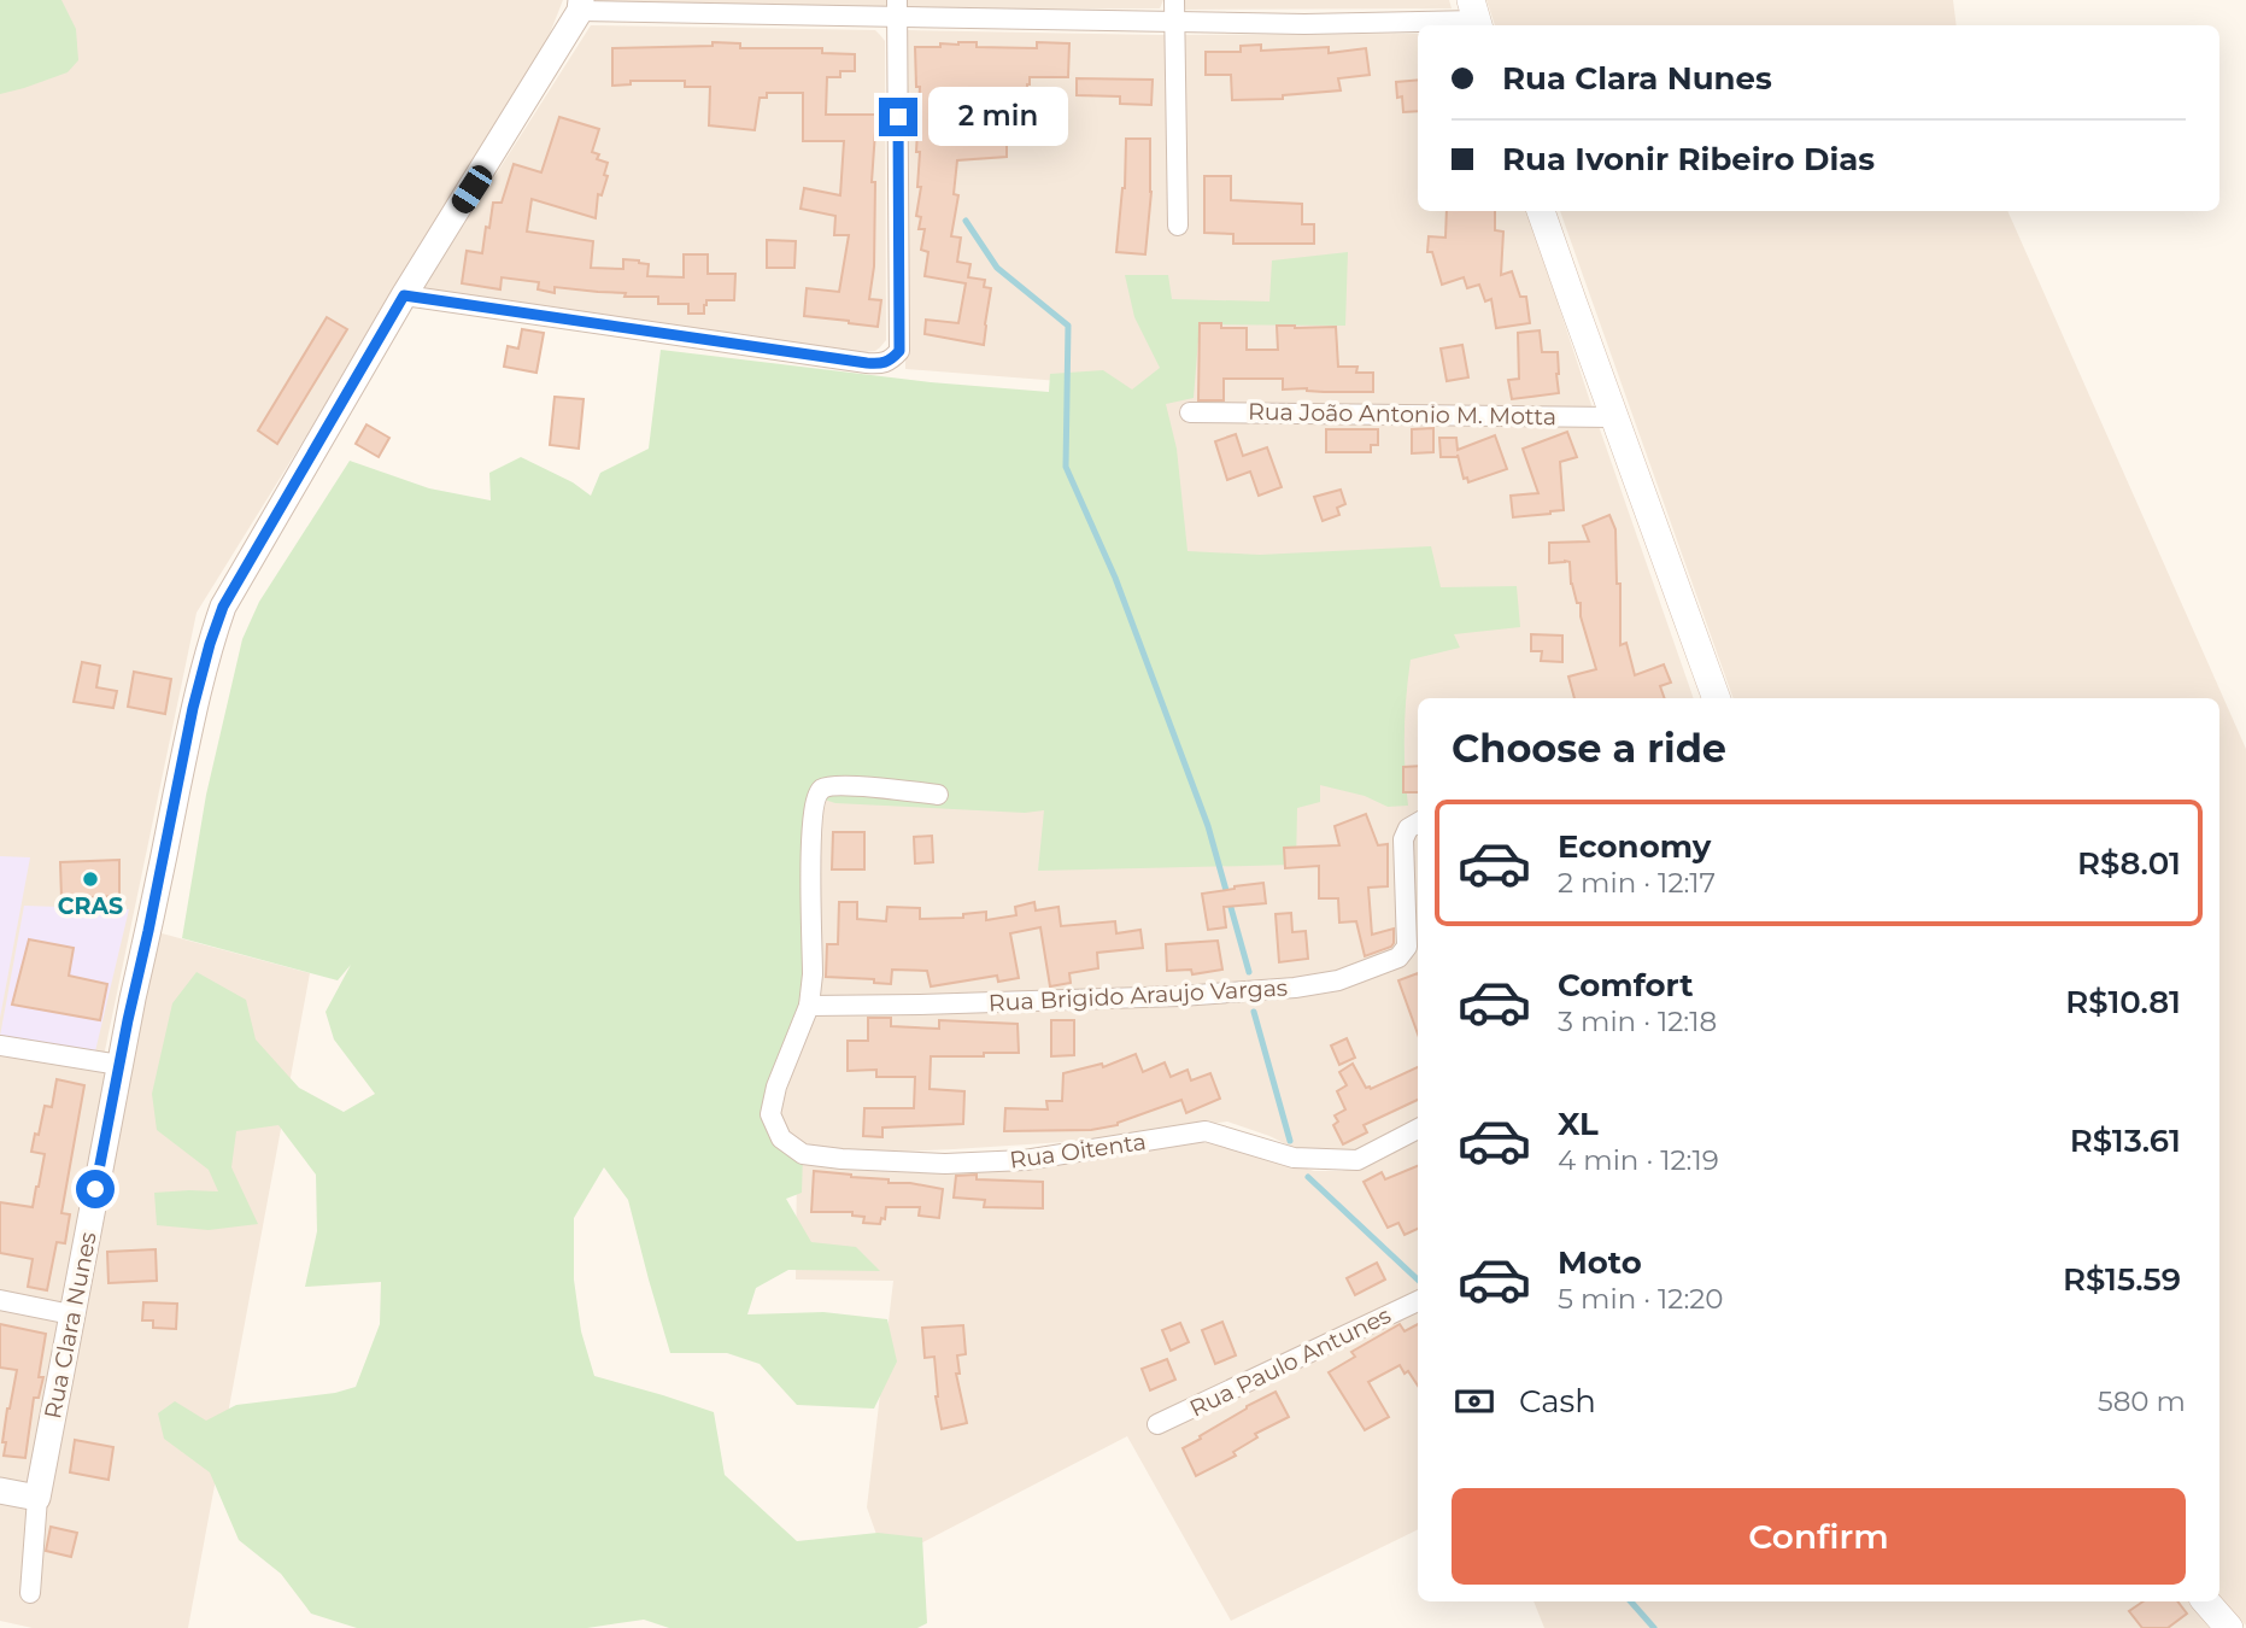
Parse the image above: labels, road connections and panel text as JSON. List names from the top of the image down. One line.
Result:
{"streets":{"street":["Rua João Antonio M. Motta","Rua Brigido Araujo Vargas","Rua Oitenta","Rua Clara Nunes","Rua Paulo Antunes"]},"crossings":[["Rua Brigido Araujo Vargas","Rua Oitenta"]],"places":["CRAS"],"page":{"banner":["Rua Clara Nunes","Rua Ivonir Ribeiro Dias"],"bubble":"2 min","heading":"Choose a ride","list":[{"name":"Economy","note":"2 min · 12:17","value":"R$8.01"},{"name":"Comfort","note":"3 min · 12:18","value":"R$10.81"},{"name":"XL","note":"4 min · 12:19","value":"R$13.61"},{"name":"Moto","note":"5 min · 12:20","value":"R$15.59"}],"pay":["Cash","580 m"],"buttons":"Confirm"}}
